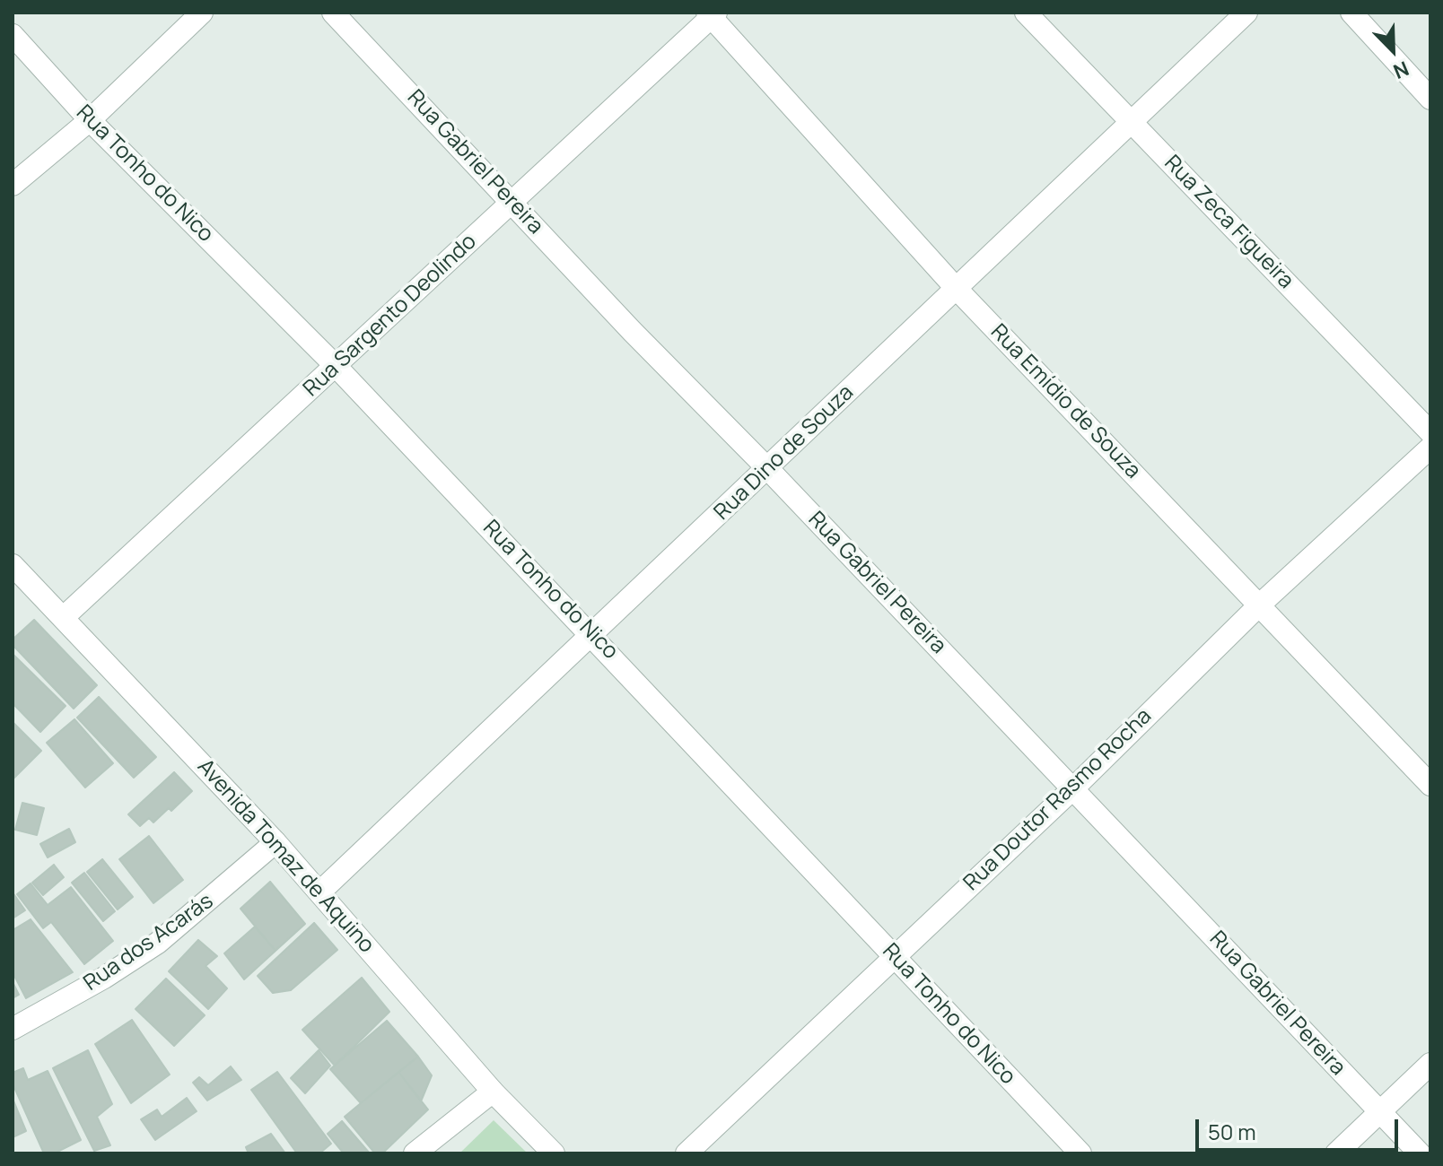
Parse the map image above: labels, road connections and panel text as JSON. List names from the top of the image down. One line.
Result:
{"streets":{"street":["Rua Gabriel Pereira","Rua Tonho do Nico","Rua Zeca Figueira","Rua Sargento Deolindo","Rua Emídio de Souza","Rua Dino de Souza","Rua Doutor Rasmo Rocha","Avenida Tomaz de Aquino","Rua dos Acarás"]},"crossings":[["Rua Gabriel Pereira","Rua Sargento Deolindo"],["Rua Gabriel Pereira","Rua Dino de Souza"],["Rua Gabriel Pereira","Rua Doutor Rasmo Rocha"],["Rua Tonho do Nico","Rua Sargento Deolindo"],["Rua Tonho do Nico","Rua Dino de Souza"],["Rua Tonho do Nico","Rua Doutor Rasmo Rocha"],["Rua Zeca Figueira","Rua Dino de Souza"],["Rua Sargento Deolindo","Rua Emídio de Souza"],["Rua Sargento Deolindo","Avenida Tomaz de Aquino"],["Rua Emídio de Souza","Rua Dino de Souza"],["Rua Emídio de Souza","Rua Doutor Rasmo Rocha"],["Rua Dino de Souza","Avenida Tomaz de Aquino"],["Avenida Tomaz de Aquino","Rua dos Acarás"]],"scale_bar":"50 m","north":"bottom right"}
